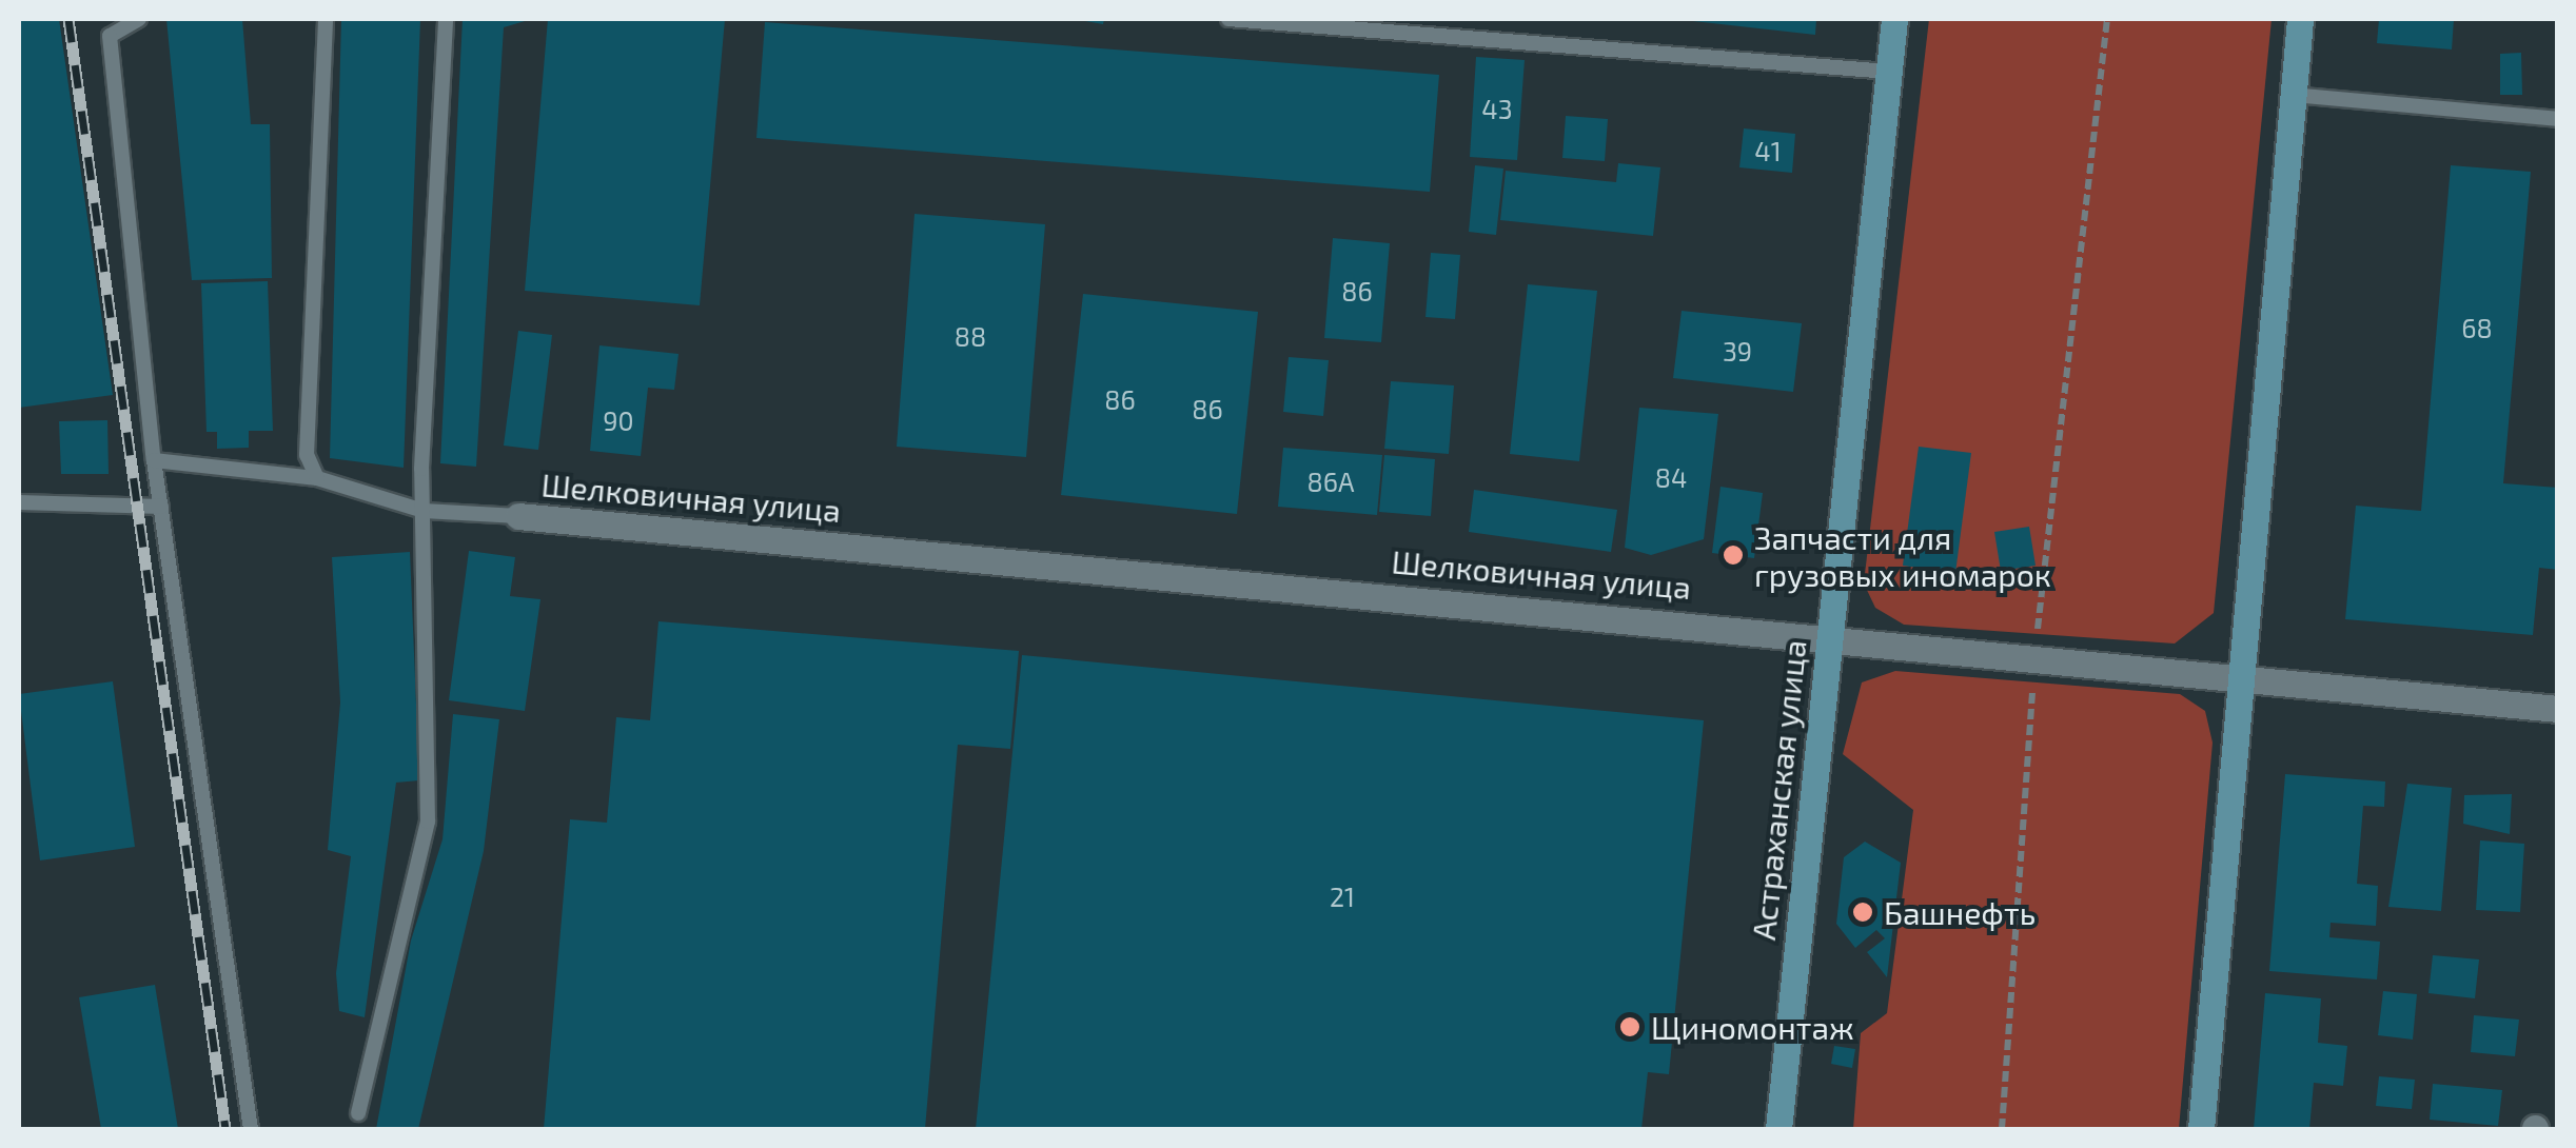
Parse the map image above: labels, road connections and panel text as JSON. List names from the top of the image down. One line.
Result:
{"streets":{"main road":["Астраханская улица"],"street":["Шелковичная улица"]},"crossings":[["Шелковичная улица","Астраханская улица"]],"places":["Запчасти для грузовых иномарок","Башнефть","Щиномонтаж"],"house_numbers":["43","41","86","68","88","39","86","86","90","84","86А","21"]}
